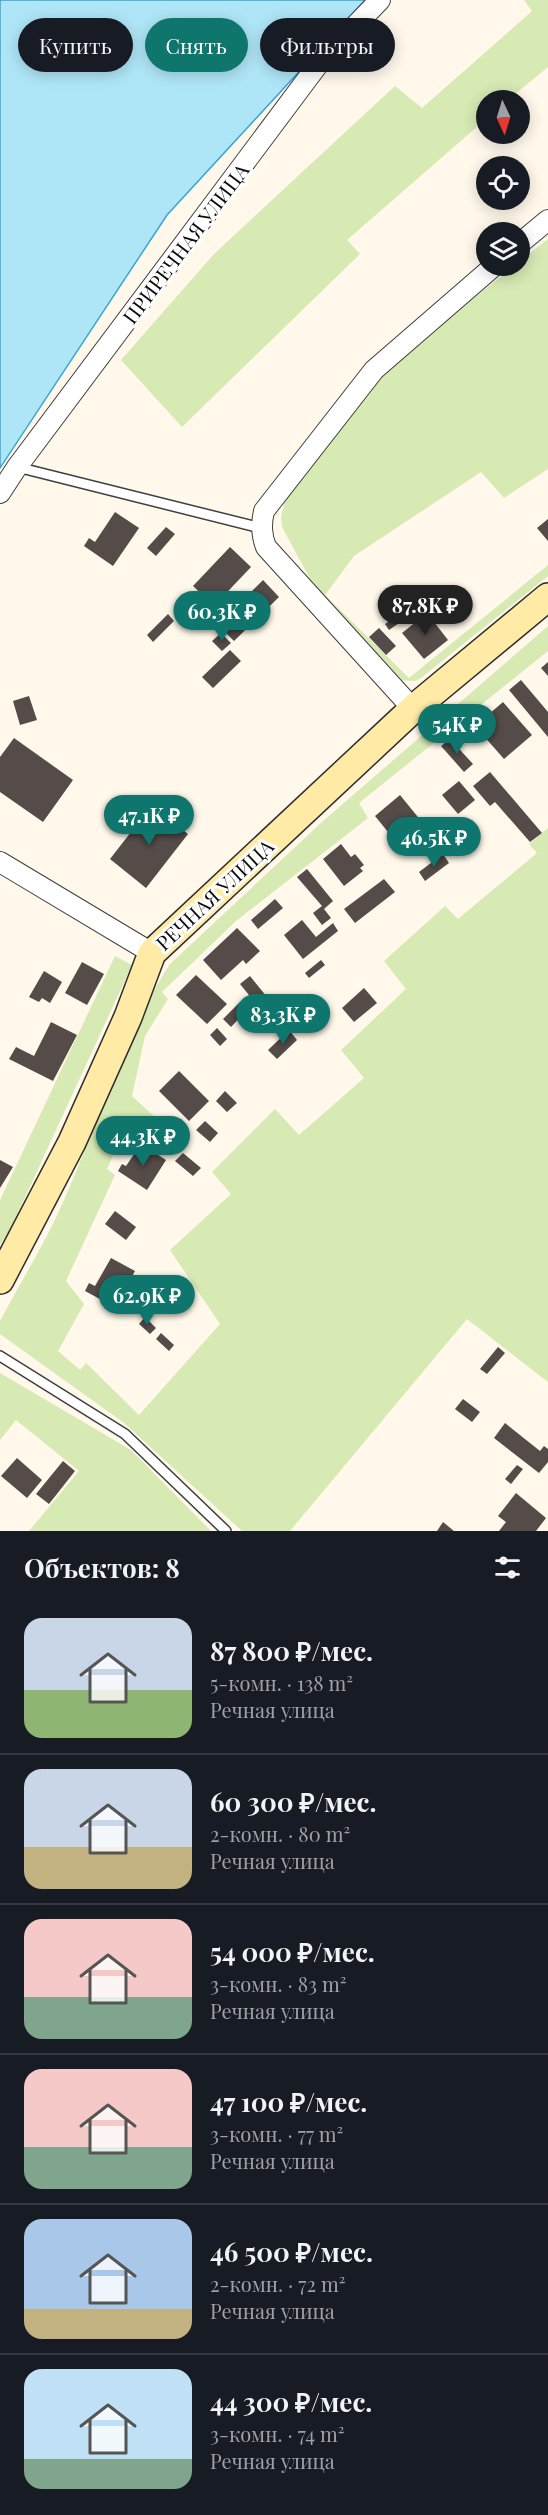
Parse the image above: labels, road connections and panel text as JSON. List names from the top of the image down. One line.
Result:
{"streets":{"street":["ПРИРЕЧНАЯ УЛИЦА","РЕЧНАЯ УЛИЦА"]},"north":"bottom","page":{"chip":["Купить","Снять","Фильтры"],"price":["87.8K ₽","60.3K ₽","54K ₽","47.1K ₽","46.5K ₽","83.3K ₽","44.3K ₽","62.9K ₽"],"heading":"Объектов: 8","list":[{"name":"87 800 ₽/мес.","note":"5-комн. · 138 m² · Речная улица"},{"name":"60 300 ₽/мес.","note":"2-комн. · 80 m² · Речная улица"},{"name":"54 000 ₽/мес.","note":"3-комн. · 83 m² · Речная улица"},{"name":"47 100 ₽/мес.","note":"3-комн. · 77 m² · Речная улица"},{"name":"46 500 ₽/мес.","note":"2-комн. · 72 m² · Речная улица"},{"name":"44 300 ₽/мес.","note":"3-комн. · 74 m² · Речная улица"}]}}
